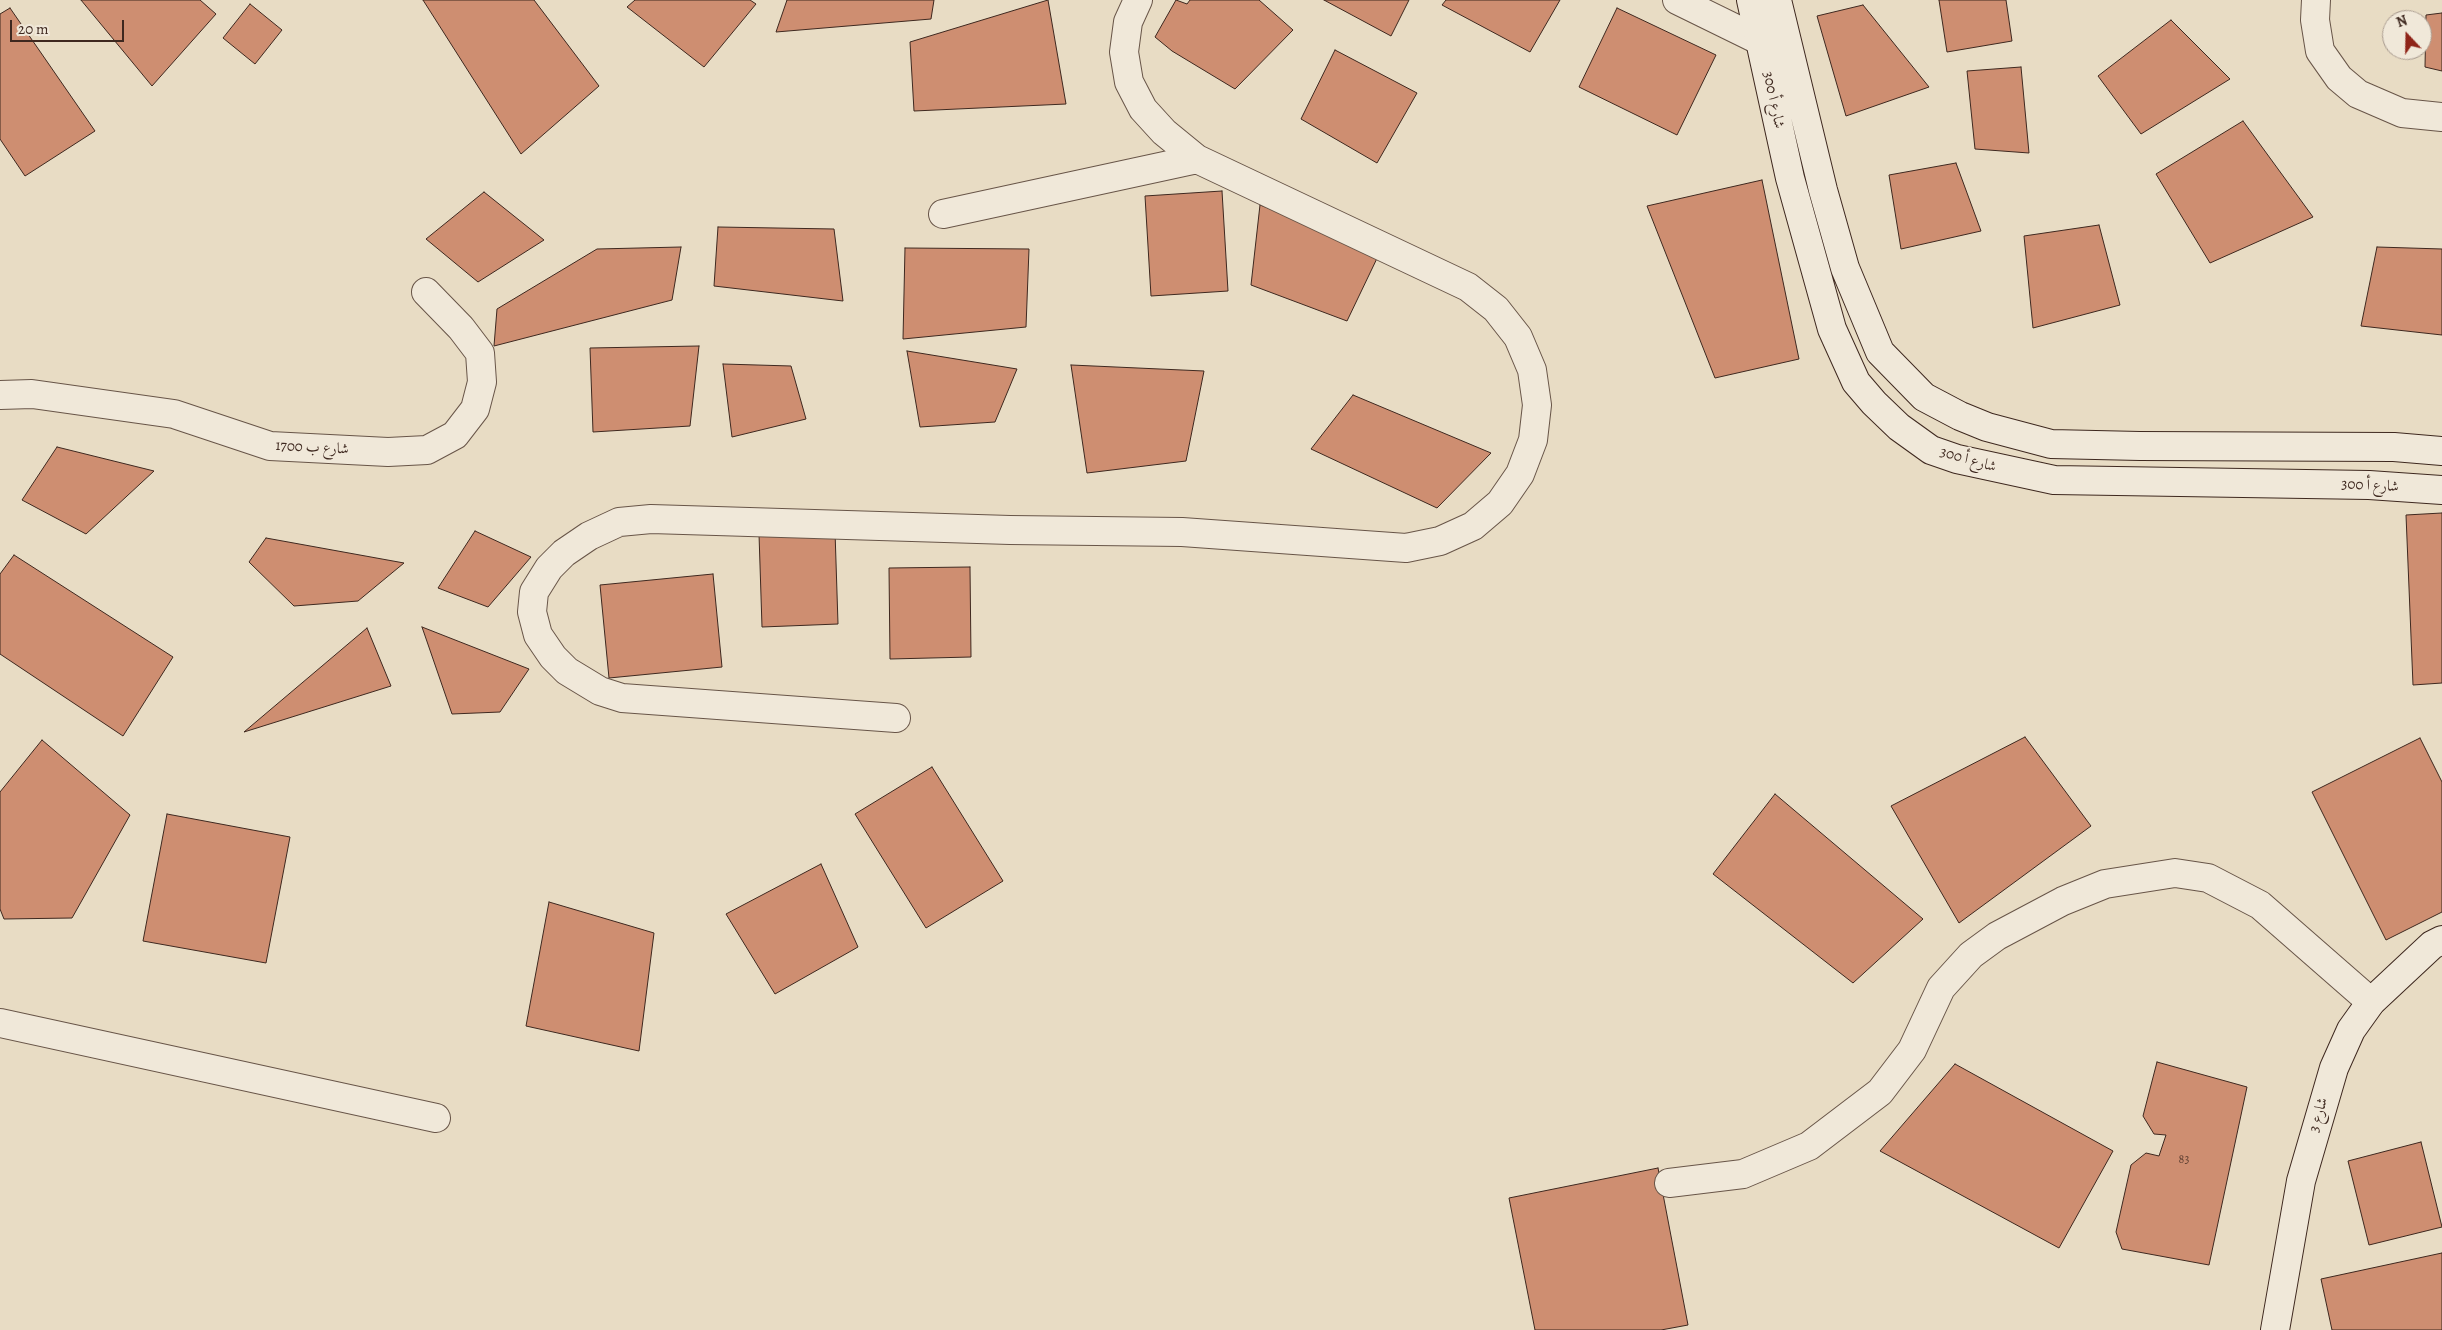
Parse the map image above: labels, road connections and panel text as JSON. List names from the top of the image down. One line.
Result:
{"streets":{"street":["شارع أ 300","شارع ب 1700","شارع 3"]},"house_numbers":["83"],"scale_bar":"20 m","north":"top"}
